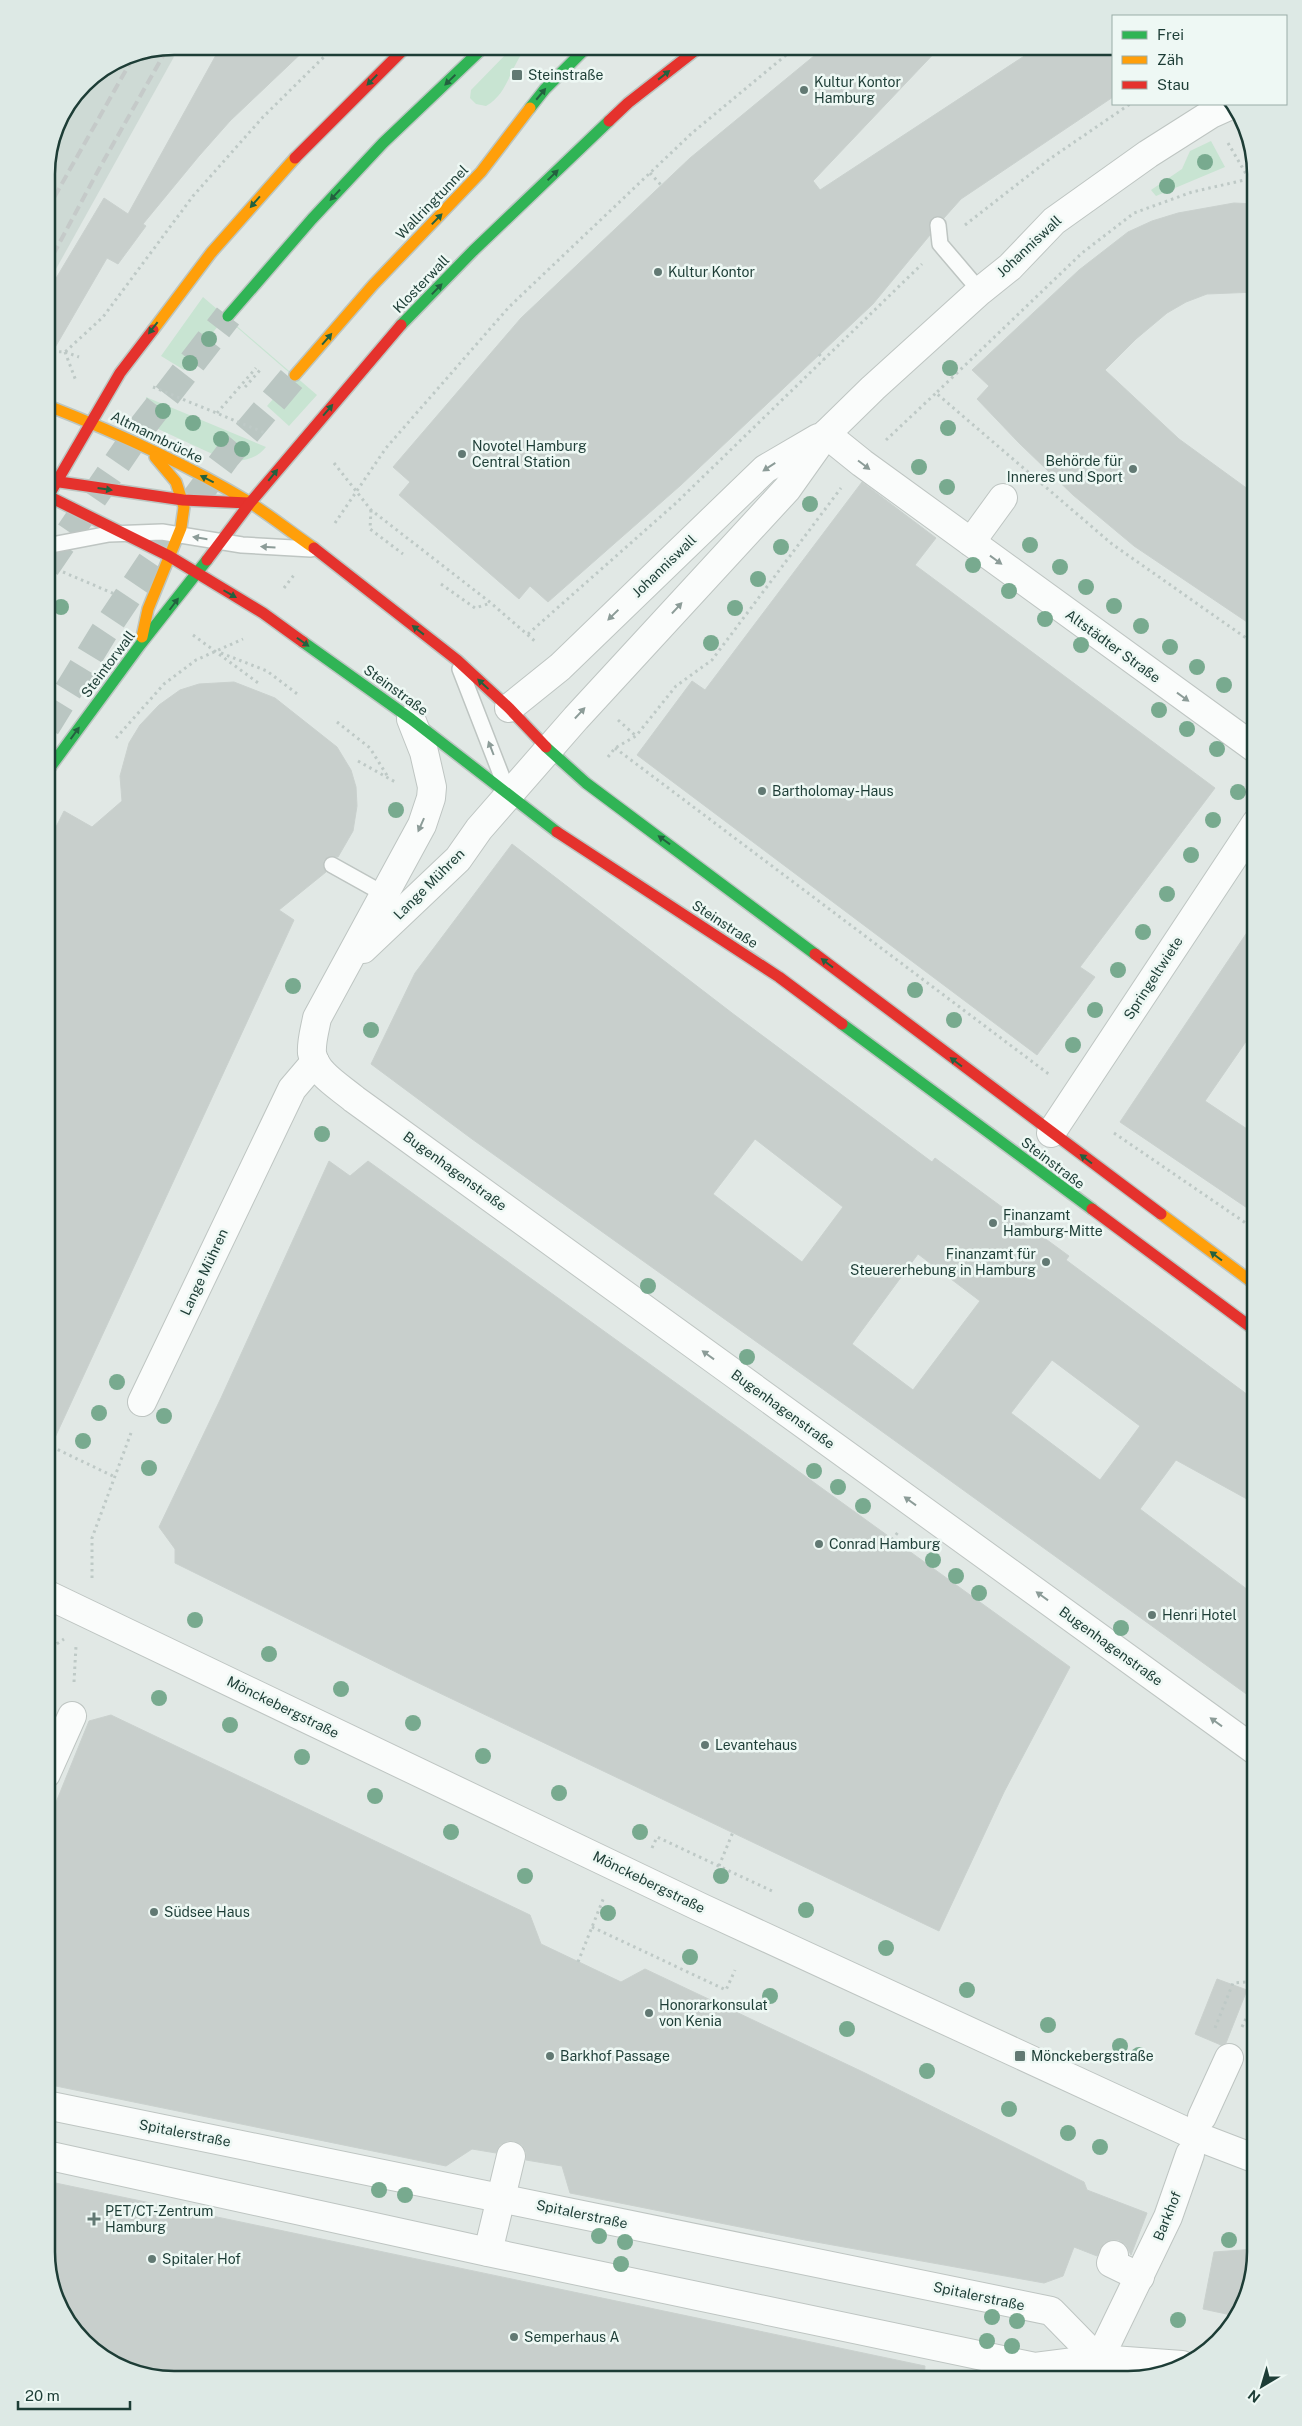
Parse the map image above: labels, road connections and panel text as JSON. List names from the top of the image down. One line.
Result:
{"streets":{"main road":["Wallringtunnel","Klosterwall","Altmannbrücke","Steintorwall","Steinstraße"],"street":["Johanniswall","Altstädter Straße","Lange Mühren","Springeltwiete","Bugenhagenstraße","Mönckebergstraße","Spitalerstraße","Barkhof"]},"crossings":[["Johanniswall","Altstädter Straße"],["Johanniswall","Steinstraße"],["Johanniswall","Lange Mühren"],["Klosterwall","Altmannbrücke"],["Klosterwall","Steintorwall"],["Klosterwall","Steinstraße"],["Altmannbrücke","Steinstraße"],["Steintorwall","Steinstraße"],["Steinstraße","Lange Mühren"],["Steinstraße","Springeltwiete"],["Lange Mühren","Bugenhagenstraße"],["Spitalerstraße","Barkhof"]],"one_way":["Klosterwall","Altstädter Straße","Bugenhagenstraße"],"places":{"transit":["Steinstraße","Mönckebergstraße"],"other":["Kultur Kontor Hamburg","Kultur Kontor","Novotel Hamburg Central Station","Behörde für Inneres und Sport","Bartholomay-Haus","Finanzamt Hamburg-Mitte","Finanzamt für Steuererhebung in Hamburg","Conrad Hamburg","Henri Hotel","Levantehaus","Südsee Haus","Honorarkonsulat von Kenia","Barkhof Passage","Spitaler Hof","Semperhaus A"],"health":["PET/CT-Zentrum Hamburg"]},"legend":["Frei","Zäh","Stau"],"scale_bar":"20 m","north":"bottom left"}
